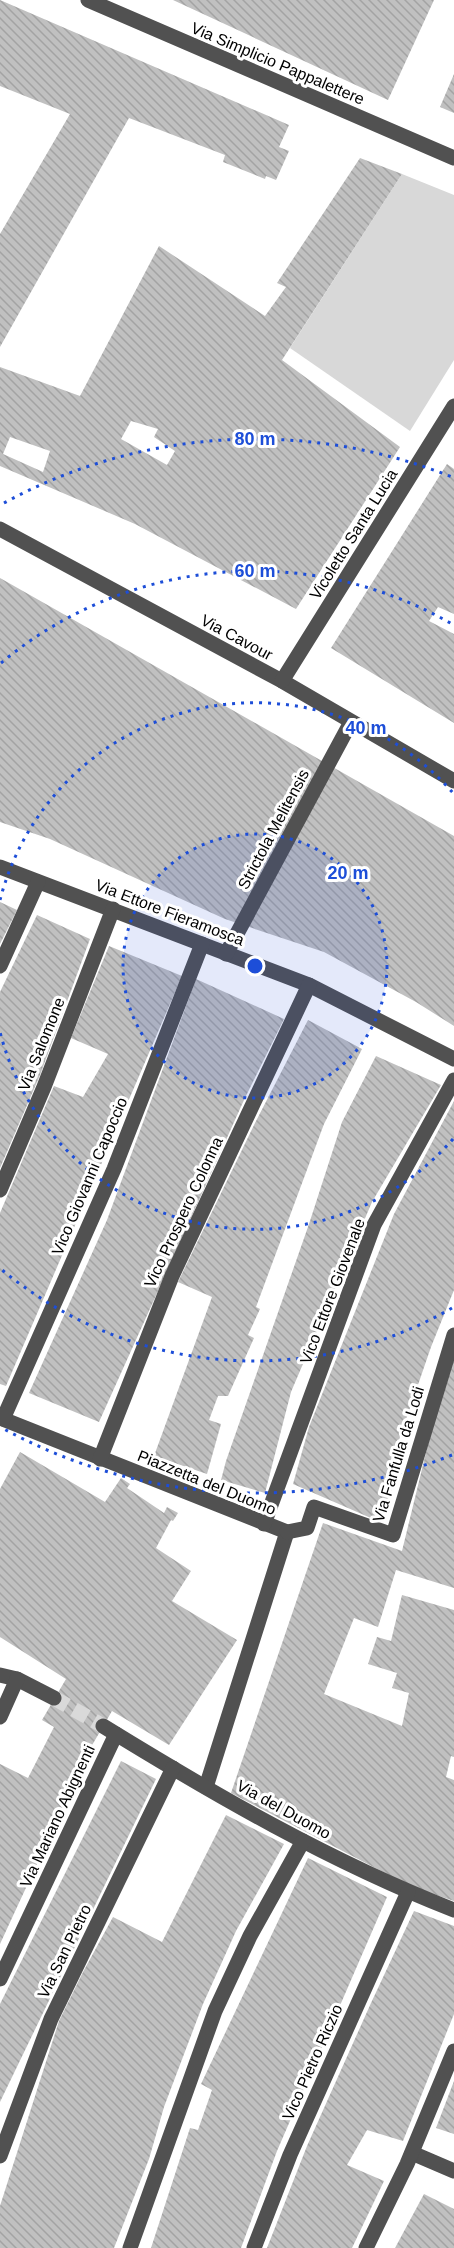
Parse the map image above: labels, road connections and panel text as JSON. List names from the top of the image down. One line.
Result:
{"streets":{"street":["Via Simplicio Pappalettere","Vicoletto Santa Lucia","Via Cavour","Strictola Melitensis","Via Ettore Fieramosca","Via Salomone","Vico Giovanni Capoccio","Vico Prospero Colonna","Vico Ettore Giovenale","Via Fanfulla da Lodi","Piazzetta del Duomo","Via del Duomo","Via Mariano Abignenti","Via San Pietro","Vico Pietro Riczio"]},"crossings":[["Vicoletto Santa Lucia","Via Cavour"],["Via Cavour","Strictola Melitensis"],["Strictola Melitensis","Via Ettore Fieramosca"],["Via Ettore Fieramosca","Via Salomone"],["Via Ettore Fieramosca","Vico Giovanni Capoccio"],["Via Ettore Fieramosca","Vico Prospero Colonna"],["Vico Giovanni Capoccio","Piazzetta del Duomo"],["Vico Prospero Colonna","Piazzetta del Duomo"],["Vico Ettore Giovenale","Piazzetta del Duomo"],["Via Fanfulla da Lodi","Piazzetta del Duomo"],["Piazzetta del Duomo","Via del Duomo"],["Via del Duomo","Via Mariano Abignenti"],["Via del Duomo","Via San Pietro"],["Via del Duomo","Vico Pietro Riczio"]],"rings":["80 m","60 m","40 m","20 m"]}
